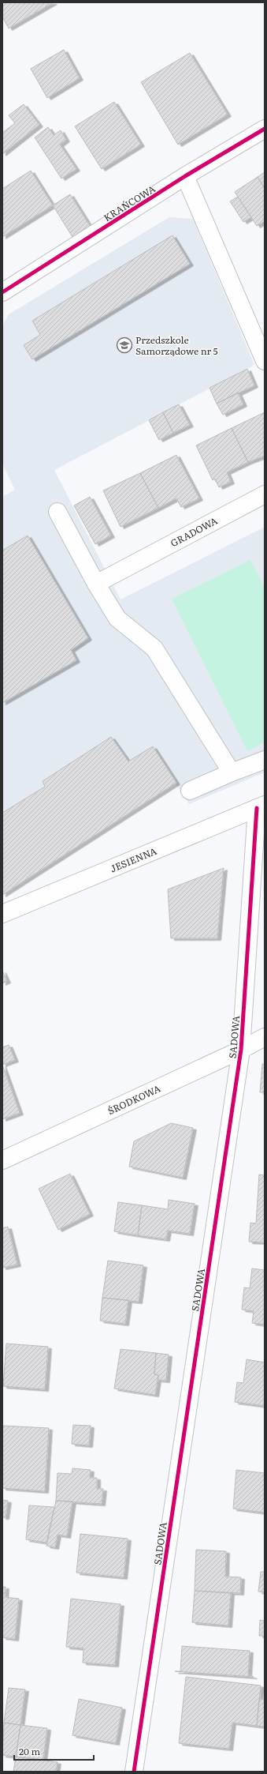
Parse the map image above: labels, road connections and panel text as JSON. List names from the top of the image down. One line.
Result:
{"streets":{"street":["KRAŃCOWA","GRADOWA","JESIENNA","SADOWA","ŚRODKOWA"]},"crossings":[["JESIENNA","SADOWA"],["SADOWA","ŚRODKOWA"]],"places":{"school or university":["Przedszkole Samorządowe nr 5"]},"scale_bar":"20 m"}
